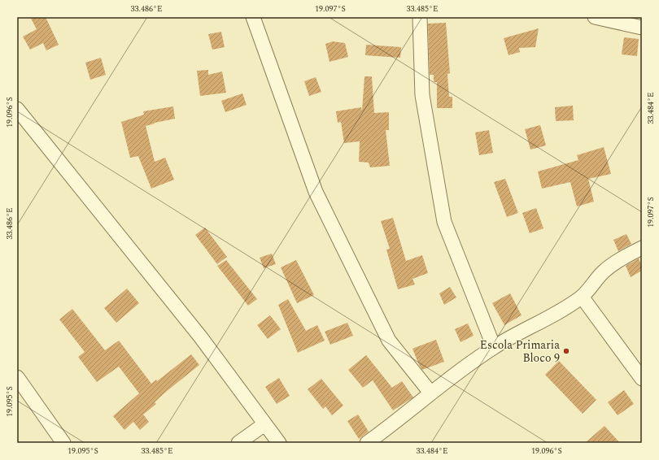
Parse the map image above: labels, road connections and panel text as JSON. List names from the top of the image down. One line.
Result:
{"places":["Escola Primaria Bloco 9"],"coordinates":["33.486°E","19.097°S","33.485°E","33.484°E","19.096°S","19.095°S"]}
